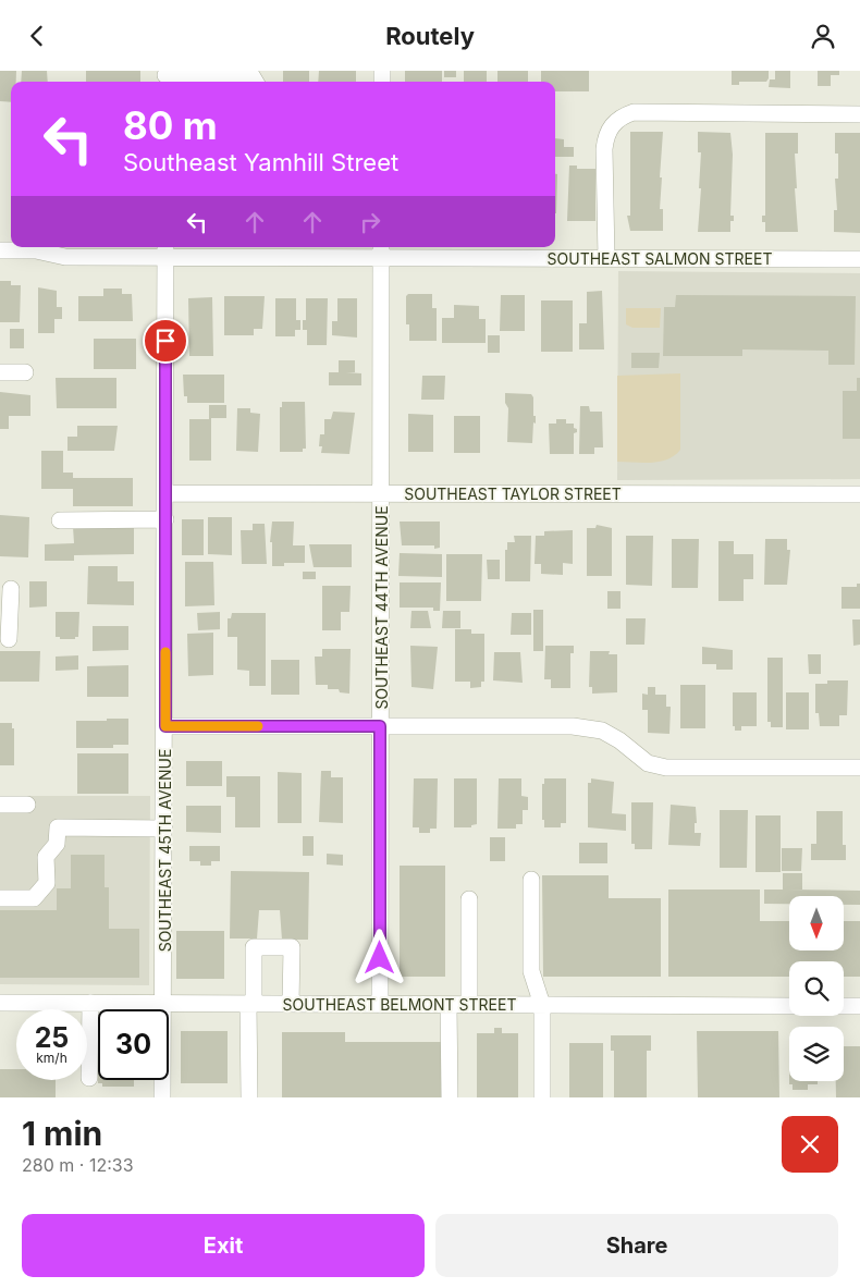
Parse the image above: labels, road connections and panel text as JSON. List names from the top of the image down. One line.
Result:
{"streets":{"street":["SOUTHEAST SALMON STREET","SOUTHEAST TAYLOR STREET","SOUTHEAST 44TH AVENUE","SOUTHEAST 45TH AVENUE","SOUTHEAST BELMONT STREET"]},"crossings":[["SOUTHEAST SALMON STREET","SOUTHEAST 44TH AVENUE"],["SOUTHEAST SALMON STREET","SOUTHEAST 45TH AVENUE"],["SOUTHEAST TAYLOR STREET","SOUTHEAST 44TH AVENUE"],["SOUTHEAST TAYLOR STREET","SOUTHEAST 45TH AVENUE"],["SOUTHEAST 44TH AVENUE","SOUTHEAST BELMONT STREET"],["SOUTHEAST 45TH AVENUE","SOUTHEAST BELMONT STREET"]],"north":"bottom","page":{"header":"Routely","turn":["80 m","Southeast Yamhill Street"],"speed":"25 km/h","limit":"30","heading":["1 min","280 m · 12:33"],"buttons":["Exit","Share"]}}
